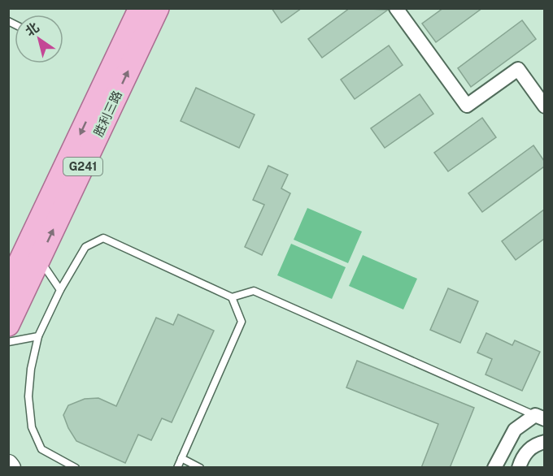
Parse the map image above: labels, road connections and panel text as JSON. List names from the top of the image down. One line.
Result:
{"streets":{"main road":["胜利三路","G241"]},"north":"top left"}
